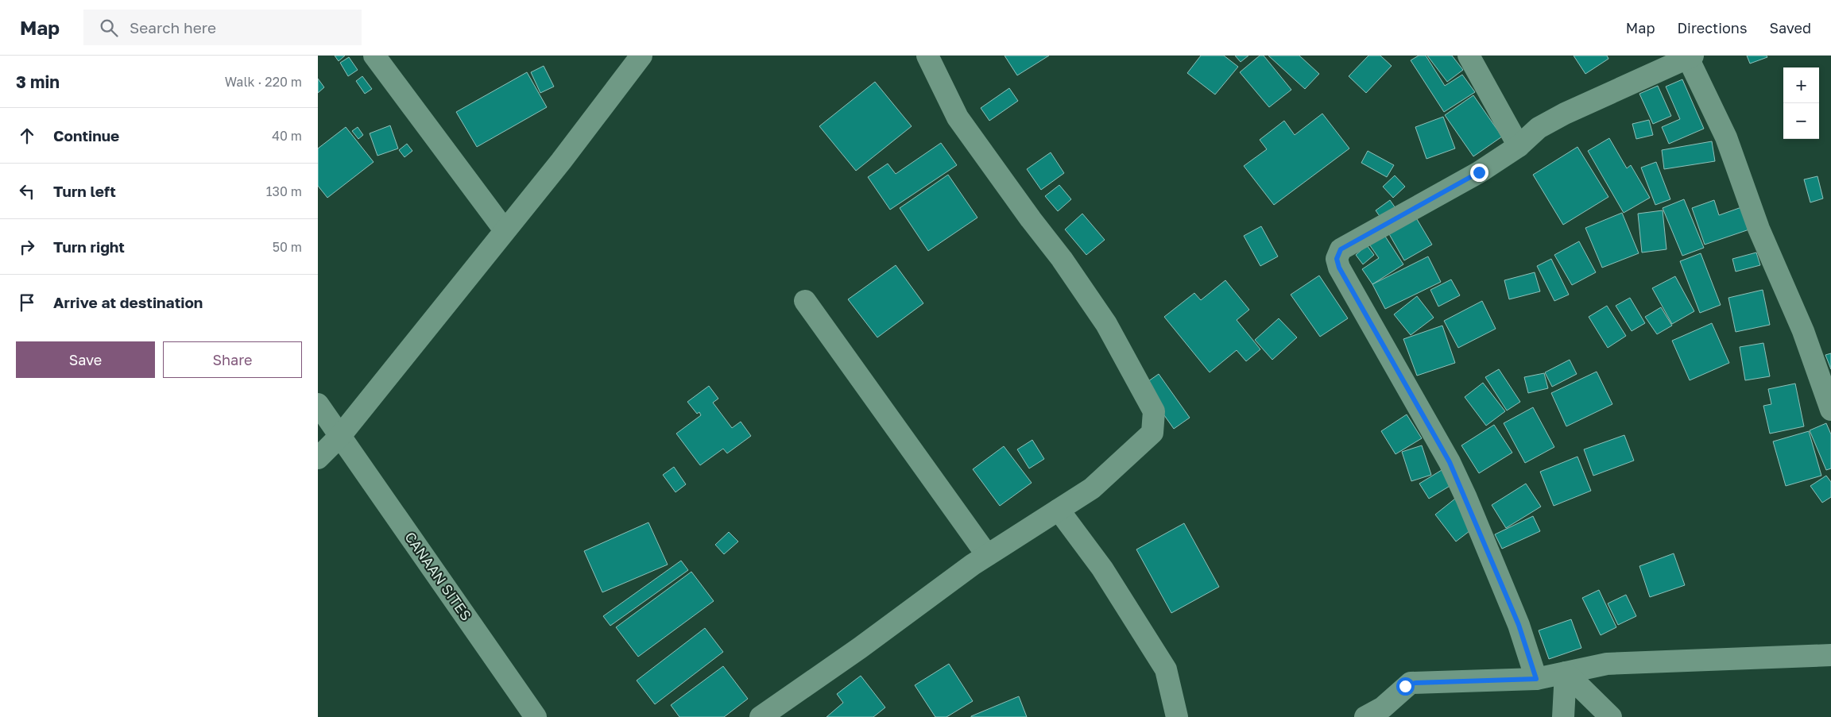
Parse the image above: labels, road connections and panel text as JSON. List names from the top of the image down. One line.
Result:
{"streets":{"street":["CANAAN SITES"]},"page":{"header":"Map","search":"Search here","nav":["Map","Directions","Saved"],"heading":["3 min","Walk · 220 m"],"map_buttons":["+","−"],"list":[["Continue","40 m"],["Turn left","130 m"],["Turn right","50 m"],"Arrive at destination"],"buttons":["Save","Share"]}}
